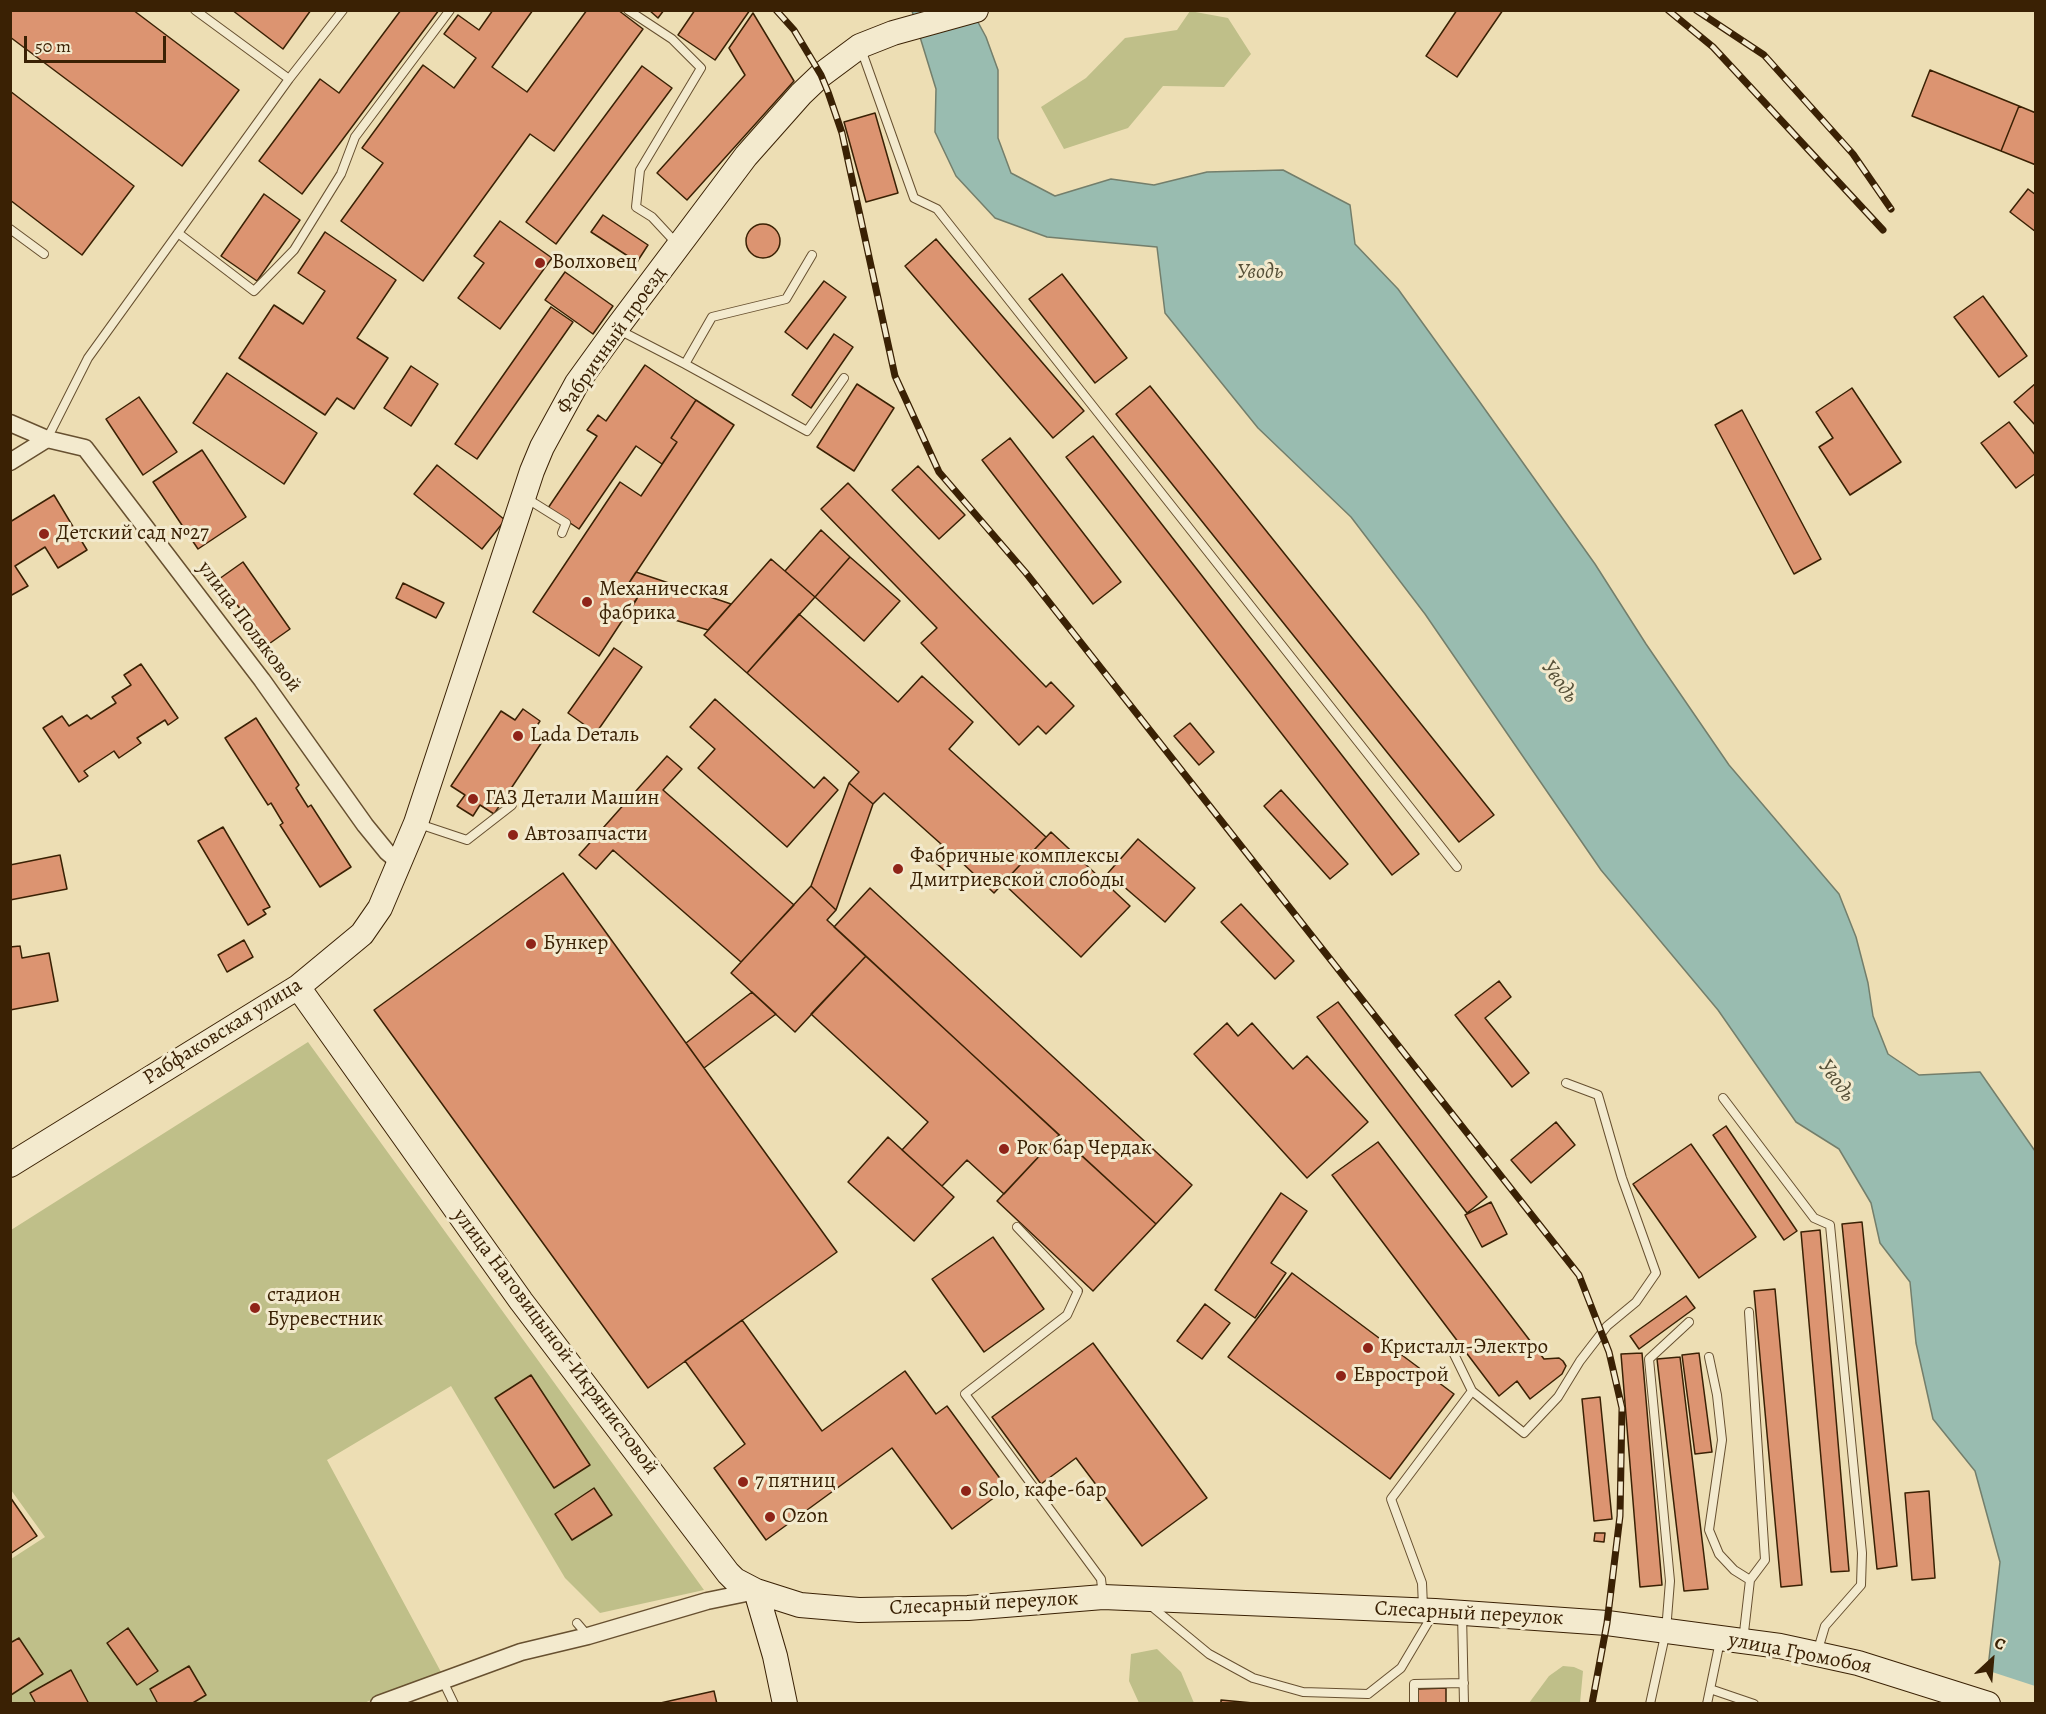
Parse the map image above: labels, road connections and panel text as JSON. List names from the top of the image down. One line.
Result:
{"streets":{"main road":["Фабричный проезд","Рабфаковская улица","улица Наговицыной-Икрянистовой","Слесарный переулок","улица Громобоя"],"street":["улица Поляковой"]},"crossings":[["Фабричный проезд","улица Поляковой"],["Фабричный проезд","Рабфаковская улица"],["улица Поляковой","Рабфаковская улица"],["Рабфаковская улица","улица Наговицыной-Икрянистовой"],["улица Наговицыной-Икрянистовой","Слесарный переулок"],["Слесарный переулок","улица Громобоя"]],"water":["Уводь"],"places":["Волховец","Детский сад №27","Механическая фабрика","Lada Dеталь","ГАЗ Детали Машин","Автозапчасти","Фабричные комплексы Дмитриевской слободы","Бункер","Рок бар Чердак","стадион Буревестник","Кристалл-Электро","Еврострой","7 пятниц","Solo, кафе-бар","Ozon"],"scale_bar":"50 m","north":"top right"}
